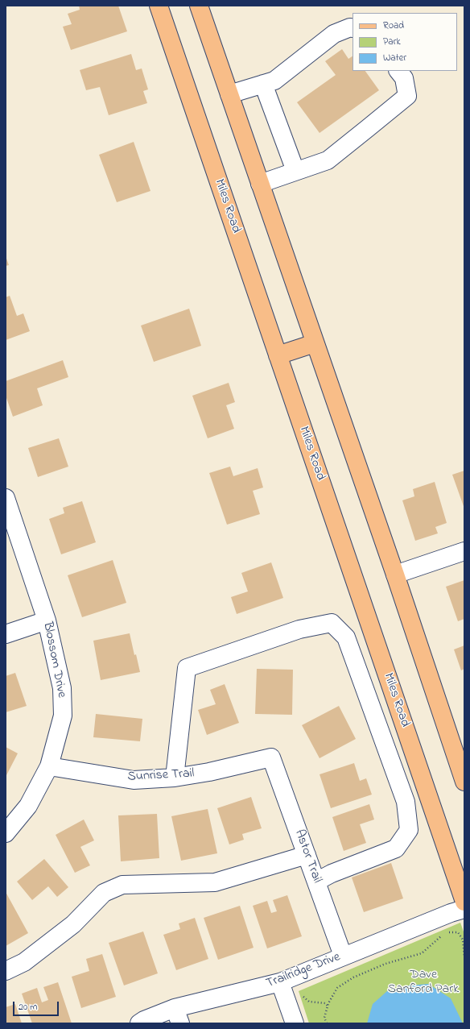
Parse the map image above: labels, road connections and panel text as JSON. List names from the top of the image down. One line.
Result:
{"streets":{"main road":["Miles Road"],"street":["Blossom Drive","Sunrise Trail","Astor Trail","Trailridge Drive"]},"crossings":[["Blossom Drive","Sunrise Trail"],["Sunrise Trail","Astor Trail"],["Astor Trail","Trailridge Drive"]],"parks":["Dave Sanford Park"],"legend":["Road","Park","Water"],"scale_bar":"20 m"}
